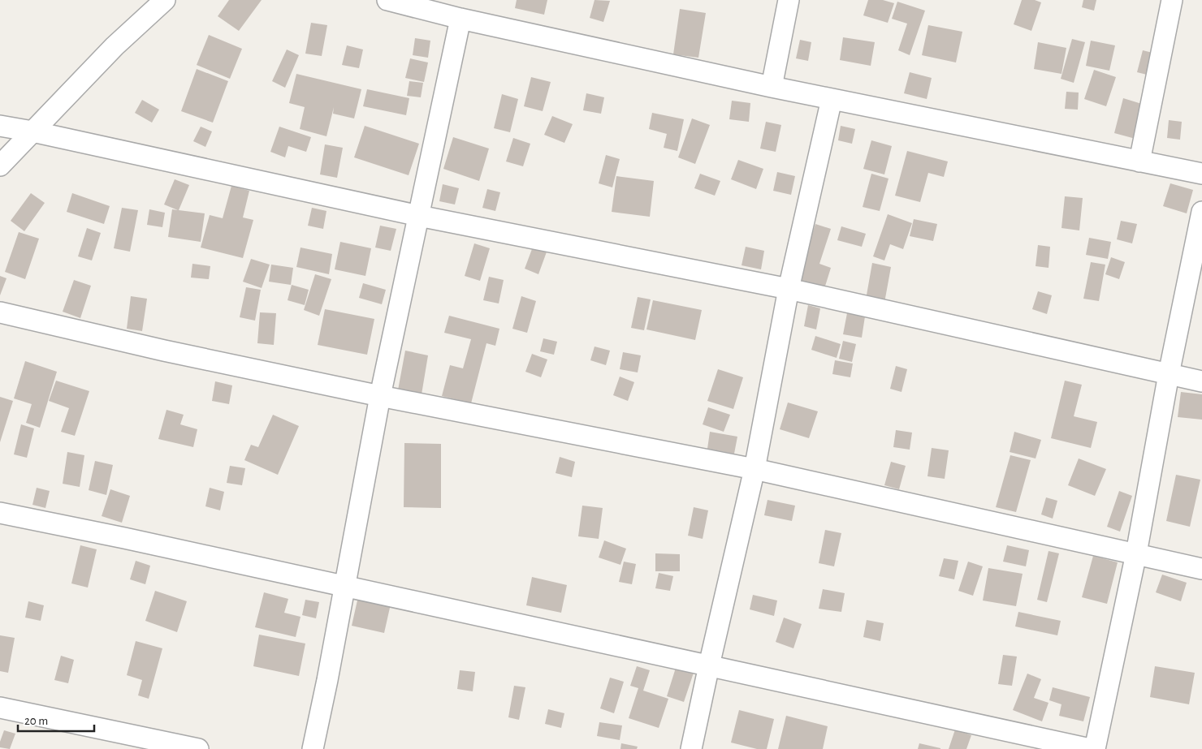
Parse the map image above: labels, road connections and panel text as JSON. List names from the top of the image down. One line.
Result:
{"scale_bar":"20 m"}
